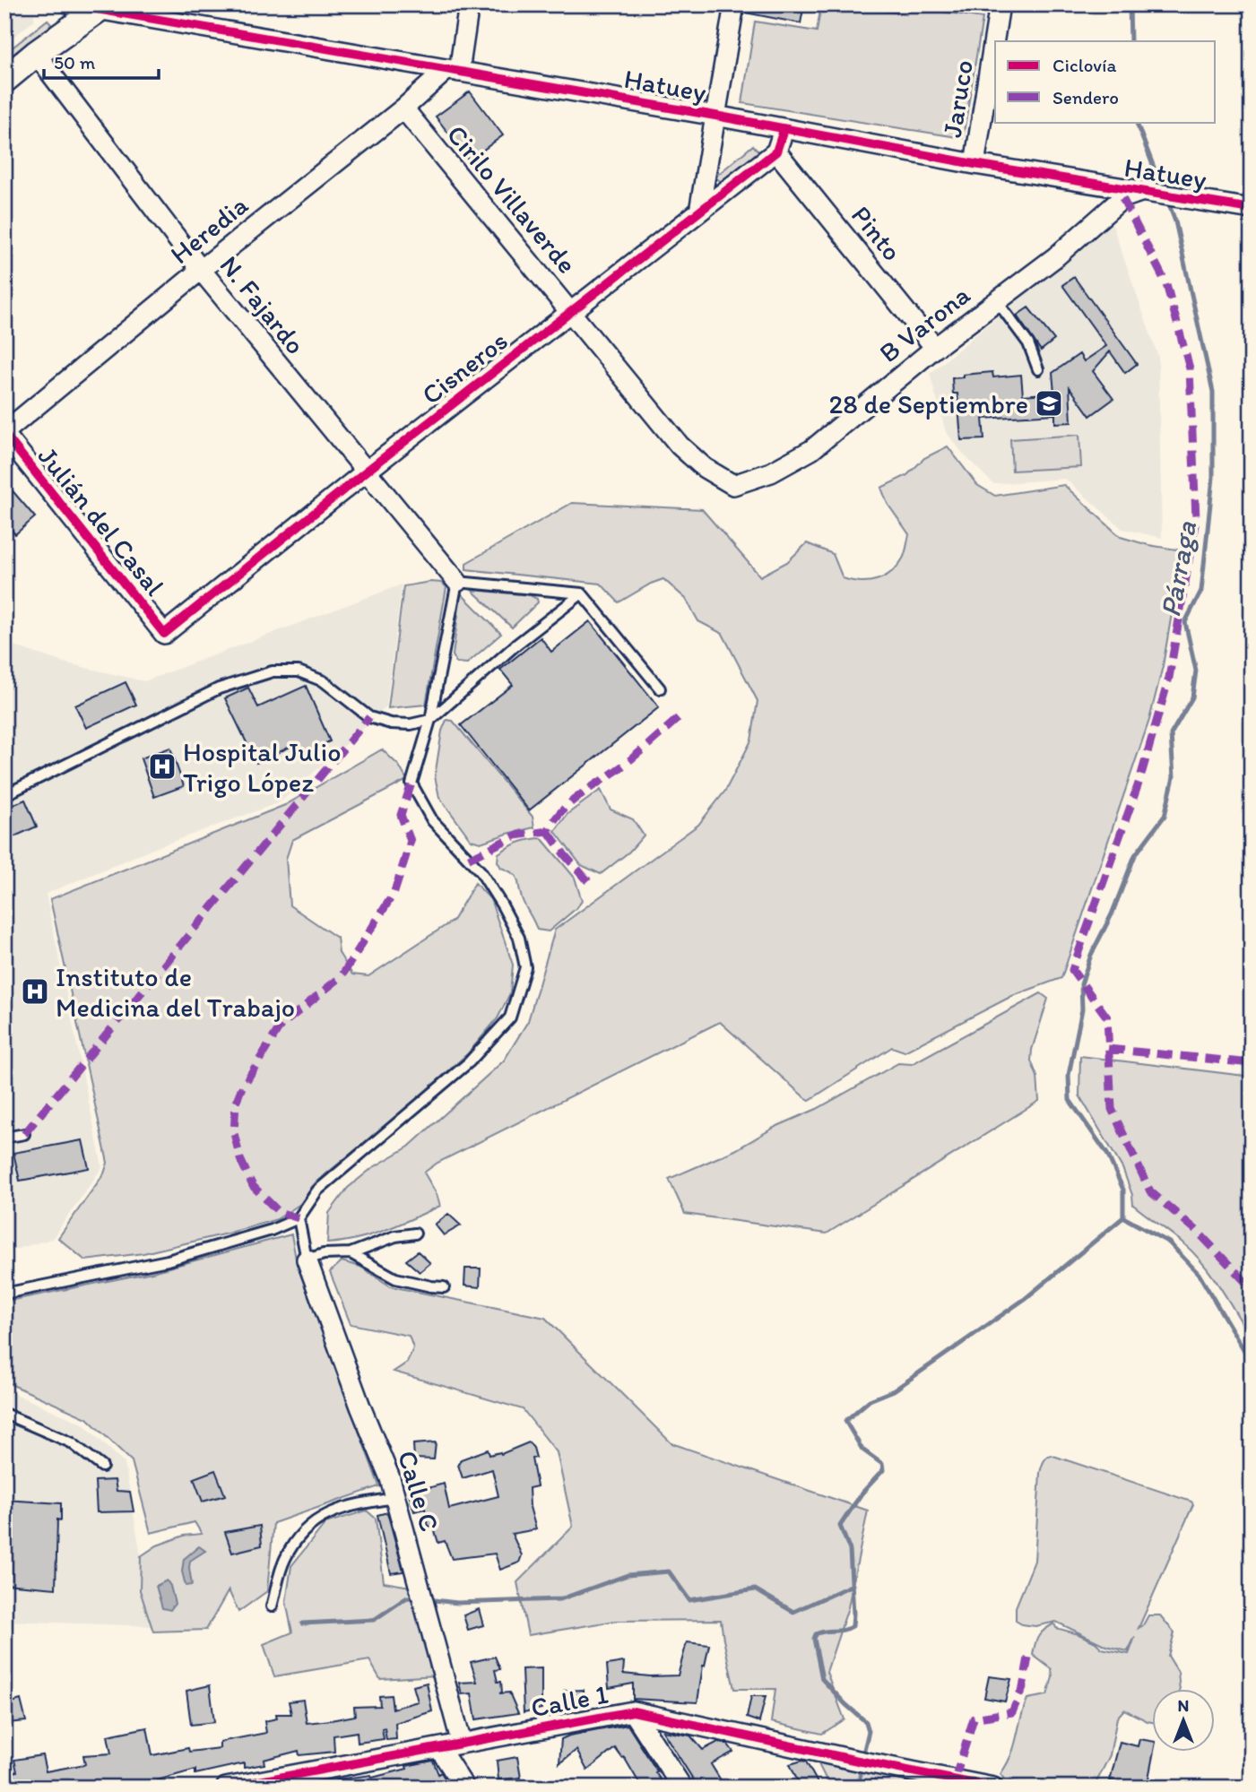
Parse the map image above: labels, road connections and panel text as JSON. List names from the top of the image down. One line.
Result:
{"streets":{"street":["Hatuey","Jaruco","Cirilo Villaverde","Heredia","Pinto","N. Fajardo","B Varona","Cisneros","Julián del Casal","Calle C","Calle 1"]},"crossings":[["Hatuey","Jaruco"],["Hatuey","Heredia"],["Hatuey","B Varona"],["Cirilo Villaverde","Heredia"],["Cirilo Villaverde","B Varona"],["Cirilo Villaverde","Cisneros"],["Heredia","N. Fajardo"],["Heredia","Julián del Casal"],["Pinto","B Varona"],["Pinto","Cisneros"],["N. Fajardo","Cisneros"],["Cisneros","Julián del Casal"],["Calle C","Calle 1"]],"water":["Párraga"],"places":{"school or university":["28 de Septiembre"],"hospital":["Hospital Julio Trigo López","Instituto de Medicina del Trabajo"]},"legend":["Ciclovía","Sendero"],"scale_bar":"50 m","north":"top"}
